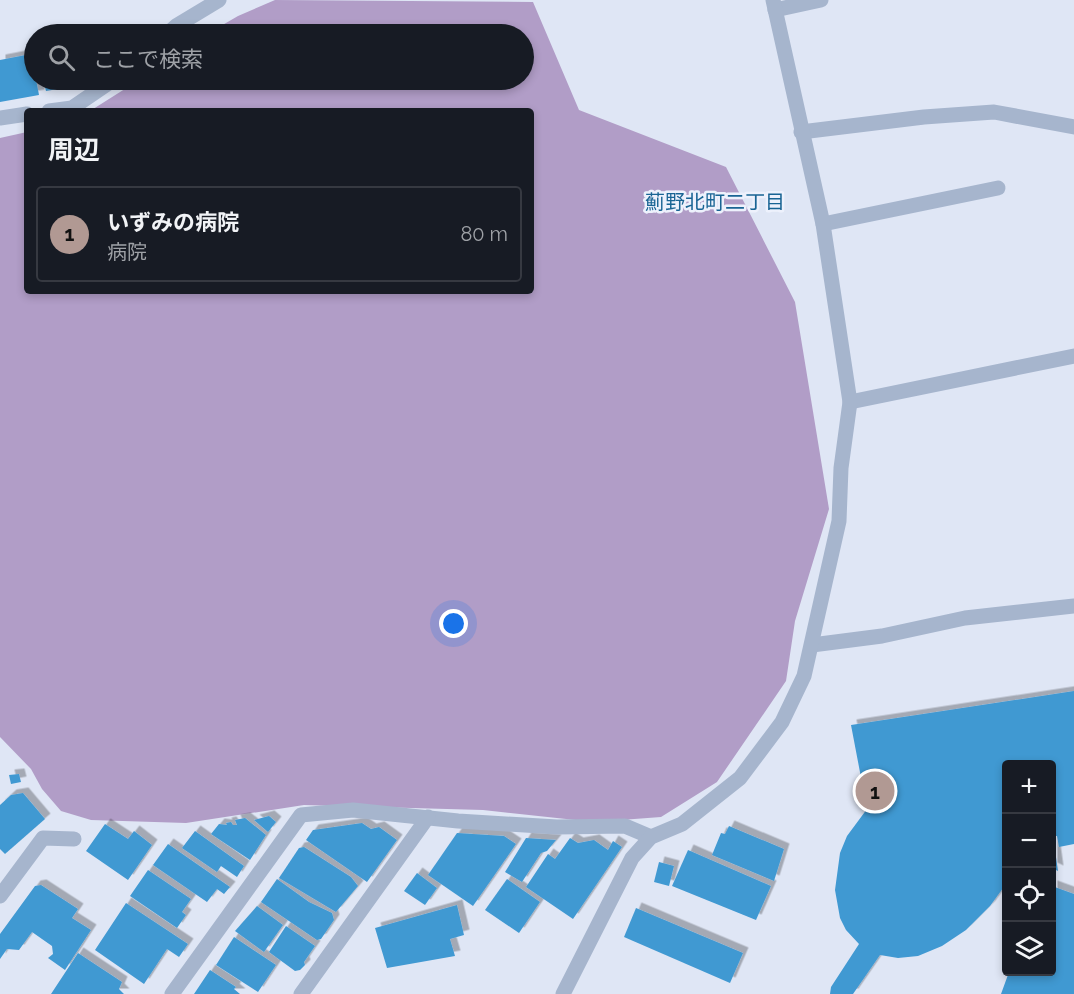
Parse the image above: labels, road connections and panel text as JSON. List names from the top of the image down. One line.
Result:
{"districts":["薊野北町二丁目"],"page":{"search":"ここで検索","heading":"周辺","list":[{"mark":"1","name":"いずみの病院","note":"病院","value":"80 m"}],"map_buttons":["+","−"],"pins":"1"}}
